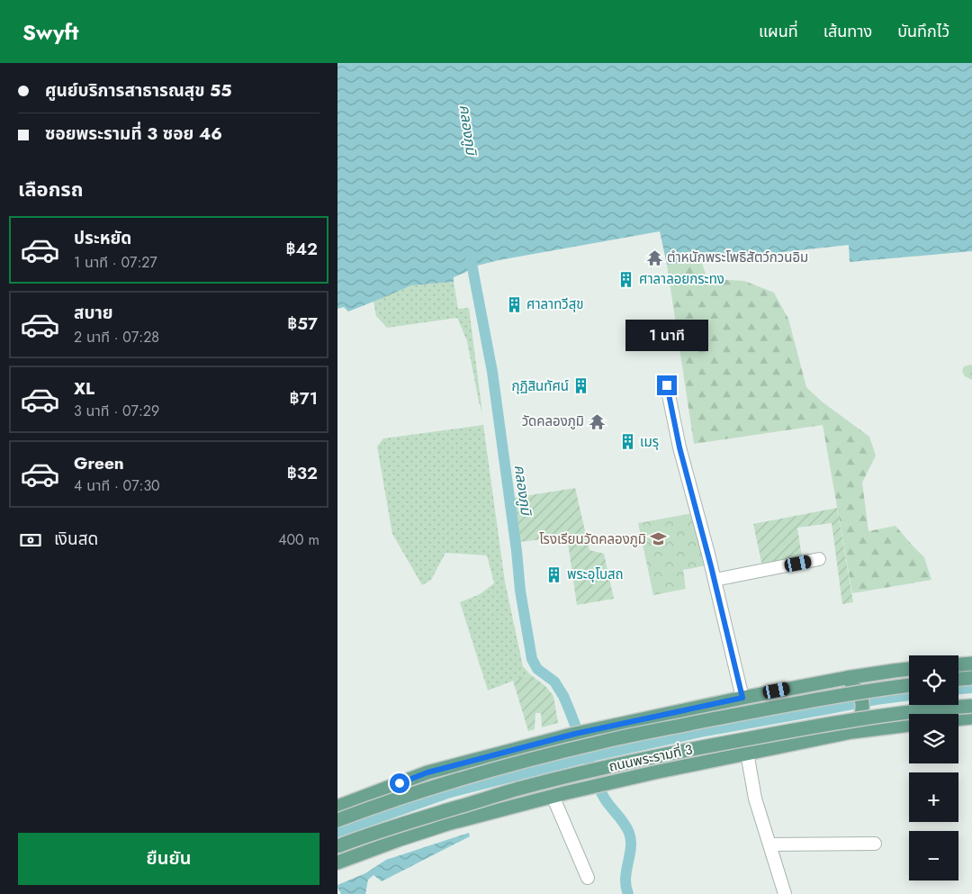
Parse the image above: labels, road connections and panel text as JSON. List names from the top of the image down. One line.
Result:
{"streets":{"main road":["ถนนพระรามที่ 3"]},"water":["คลองภูมิ"],"places":{"temple":["ตำหนักพระโพธิสัตว์กวนอิม","วัดคลองภูมิ"],"building":["ศาลาลอยกระทง","ศาลาทวีสุข","กุฏิสินทัศน์","เมรุ","พระอุโบสถ"],"school or university":["โรงเรียนวัดคลองภูมิ"]},"page":{"header":"Swyft","nav":["แผนที่","เส้นทาง","บันทึกไว้"],"banner":["ศูนย์บริการสาธารณสุข 55","ซอยพระรามที่ 3 ซอย 46"],"heading":"เลือกรถ","list":[{"name":"ประหยัด","note":"1 นาที · 07:27","value":"฿42"},{"name":"สบาย","note":"2 นาที · 07:28","value":"฿57"},{"name":"XL","note":"3 นาที · 07:29","value":"฿71"},{"name":"Green","note":"4 นาที · 07:30","value":"฿32"}],"bubble":"1 นาที","pay":["เงินสด","400 m"],"map_buttons":["+","−"],"buttons":"ยืนยัน"}}
